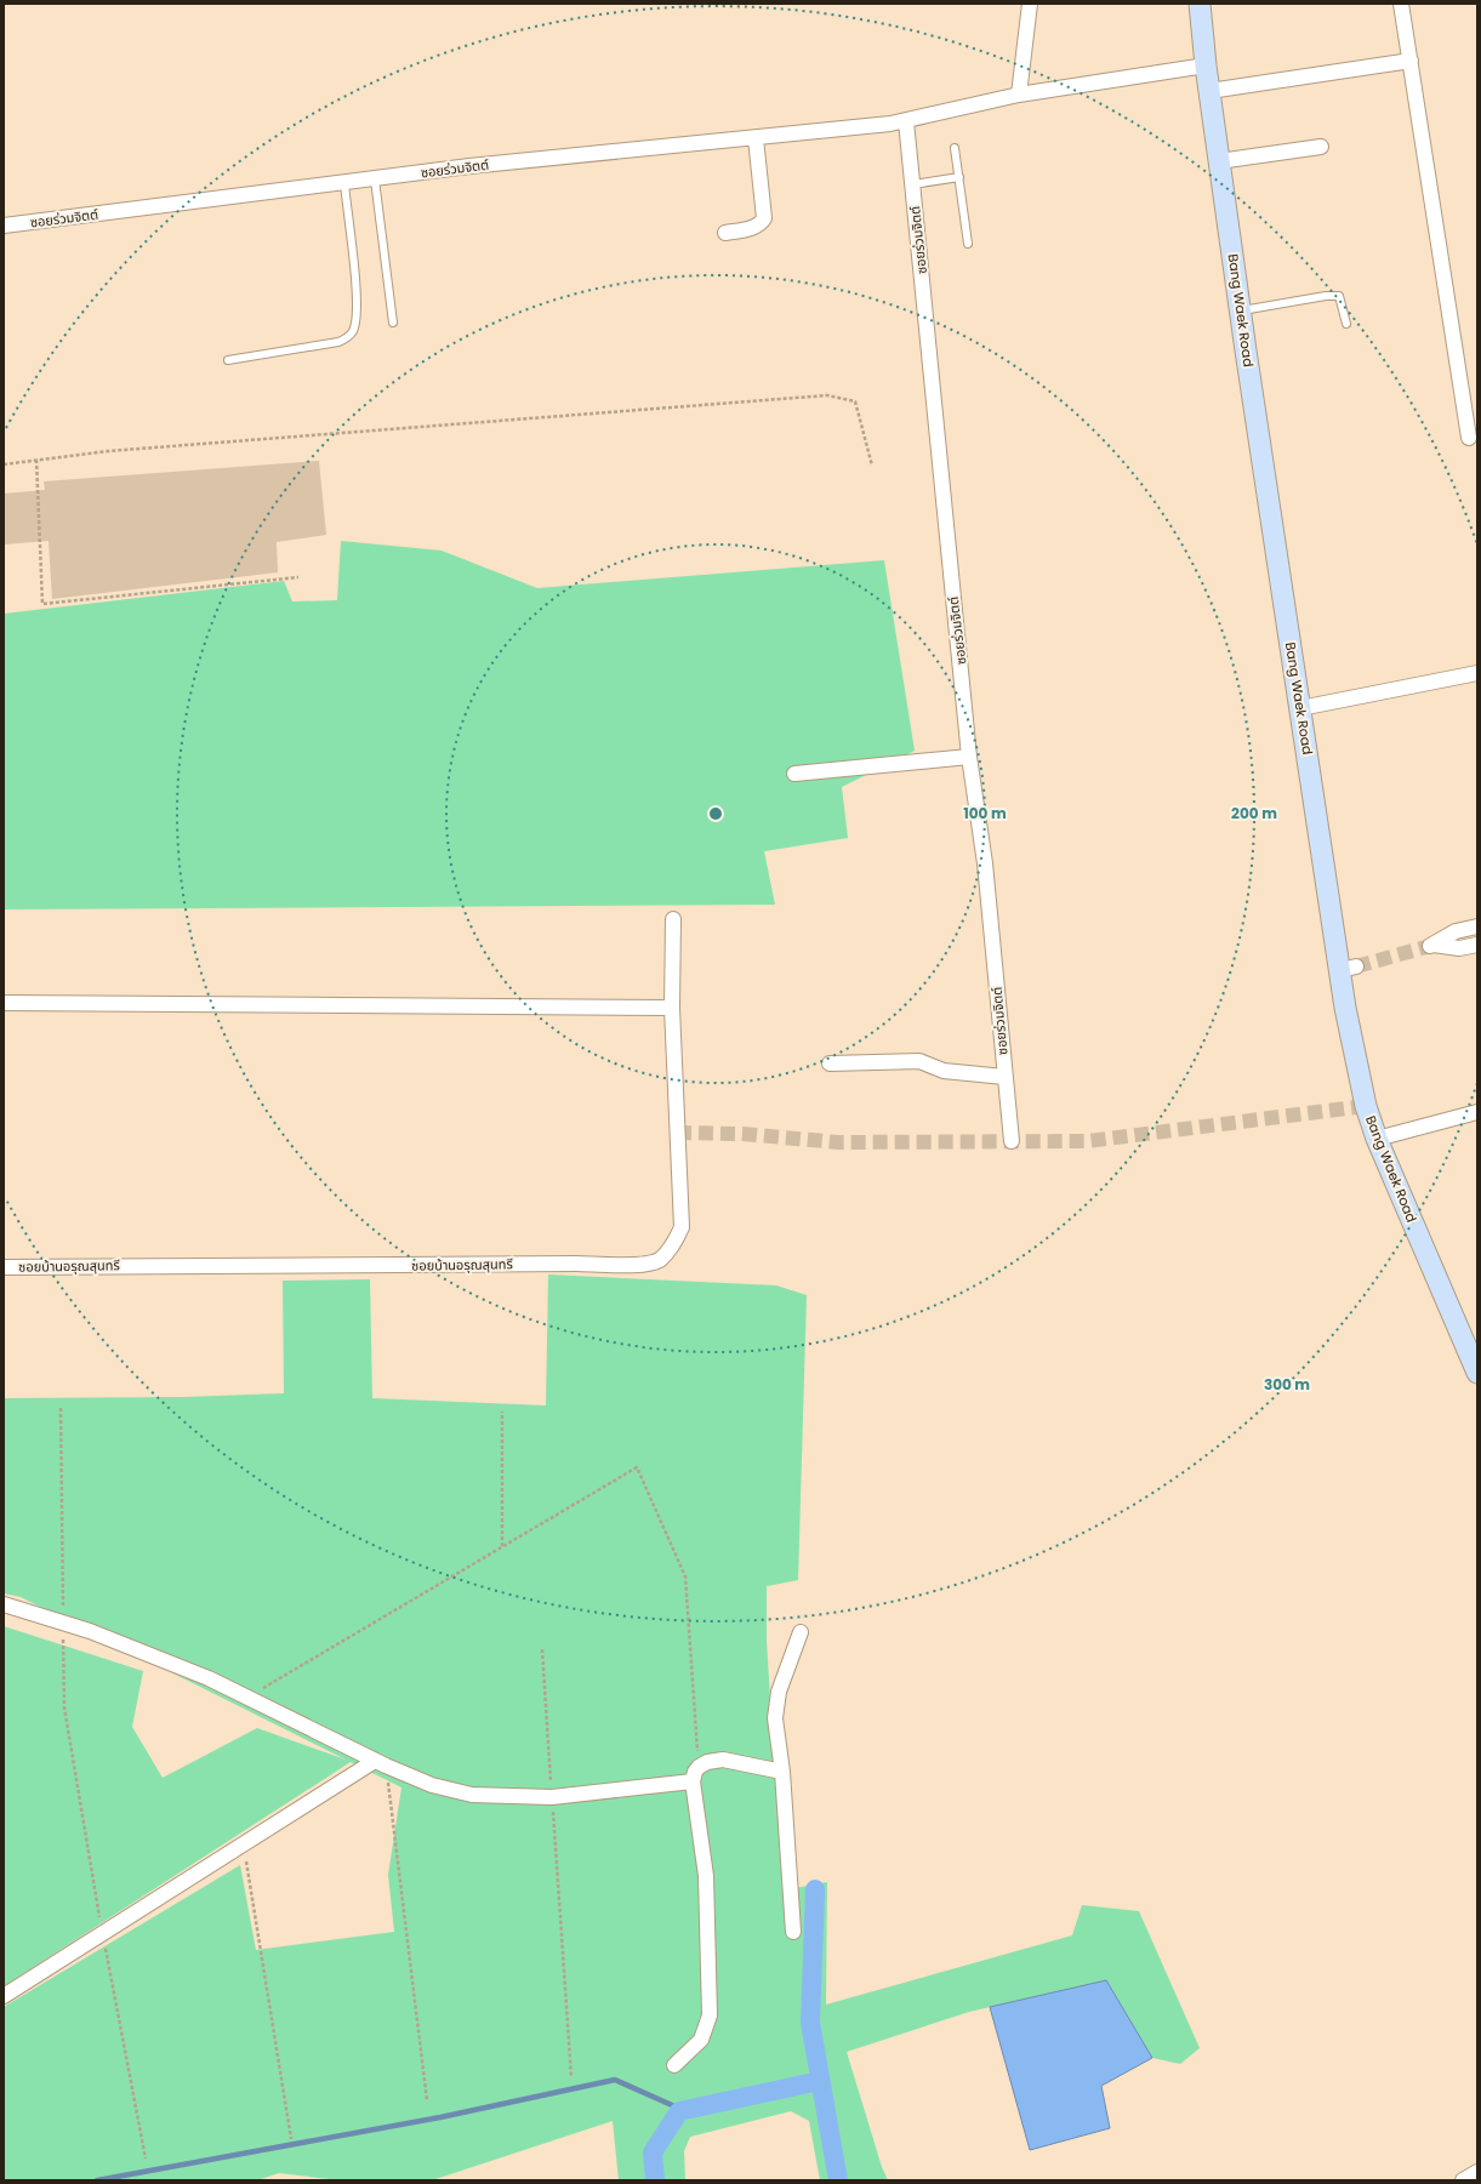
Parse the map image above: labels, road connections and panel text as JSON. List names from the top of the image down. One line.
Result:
{"streets":{"main road":["Bang Waek Road"],"street":["ซอยร่วมจิตต์","ซอยบ้านอรุณสุนทรี"]},"crossings":[["ซอยร่วมจิตต์","Bang Waek Road"]],"rings":["100 m","200 m","300 m"]}
